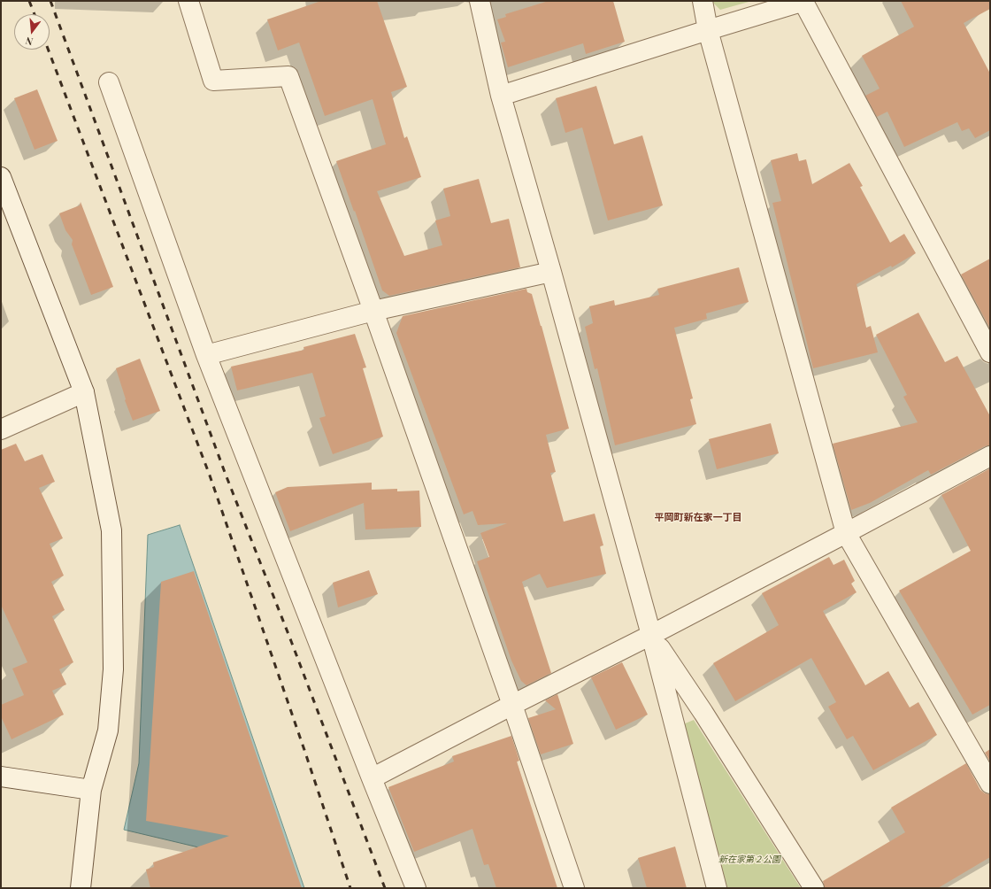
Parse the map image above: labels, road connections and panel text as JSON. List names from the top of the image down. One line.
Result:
{"districts":["平岡町新在家一丁目"],"parks":["新在家第２公園"],"north":"bottom"}
